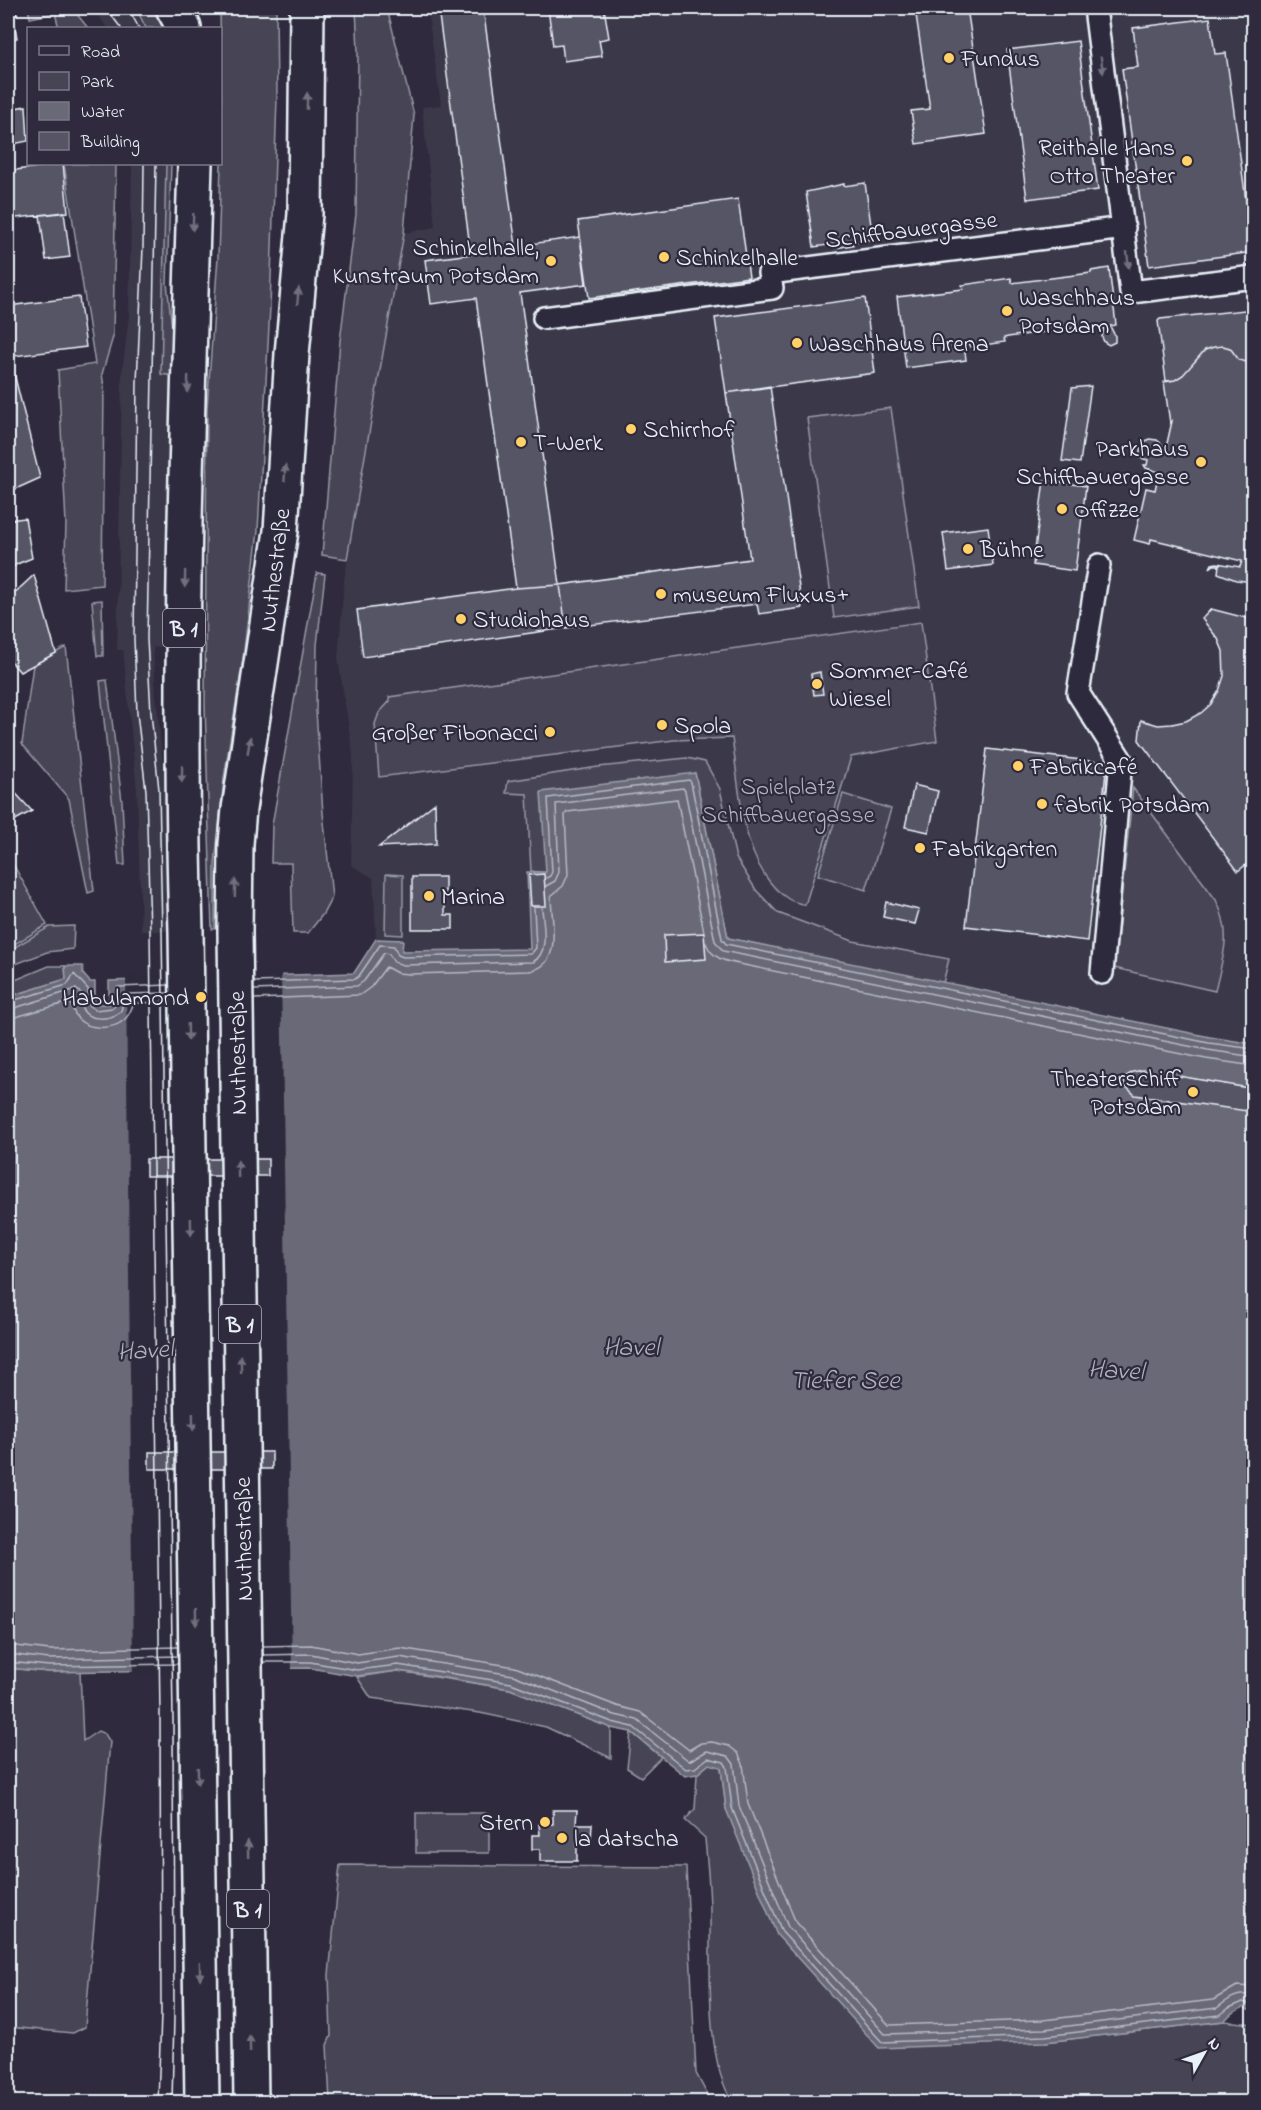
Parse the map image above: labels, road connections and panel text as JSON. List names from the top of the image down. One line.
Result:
{"streets":{"highway":["Nuthestraße","B 1"],"street":["Schiffbauergasse"]},"water":["Havel","Tiefer See"],"parks":["Spielplatz Schiffbauergasse"],"places":["Fundus","Reithalle Hans Otto Theater","Schinkelhalle","Schinkelhalle, Kunstraum Potsdam","Waschhaus Potsdam","Waschhaus Arena","Schirrhof","T-Werk","Parkhaus Schiffbauergasse","Offizze","Bühne","museum Fluxus+","Studiohaus","Sommer-Café Wiesel","Spola","Großer Fibonacci","Fabrikcafé","fabrik Potsdam","Fabrikgarten","Marina","Habulamond","Theaterschiff Potsdam","Stern","la datscha"],"legend":["Road","Park","Water","Building"],"north":"top right"}
